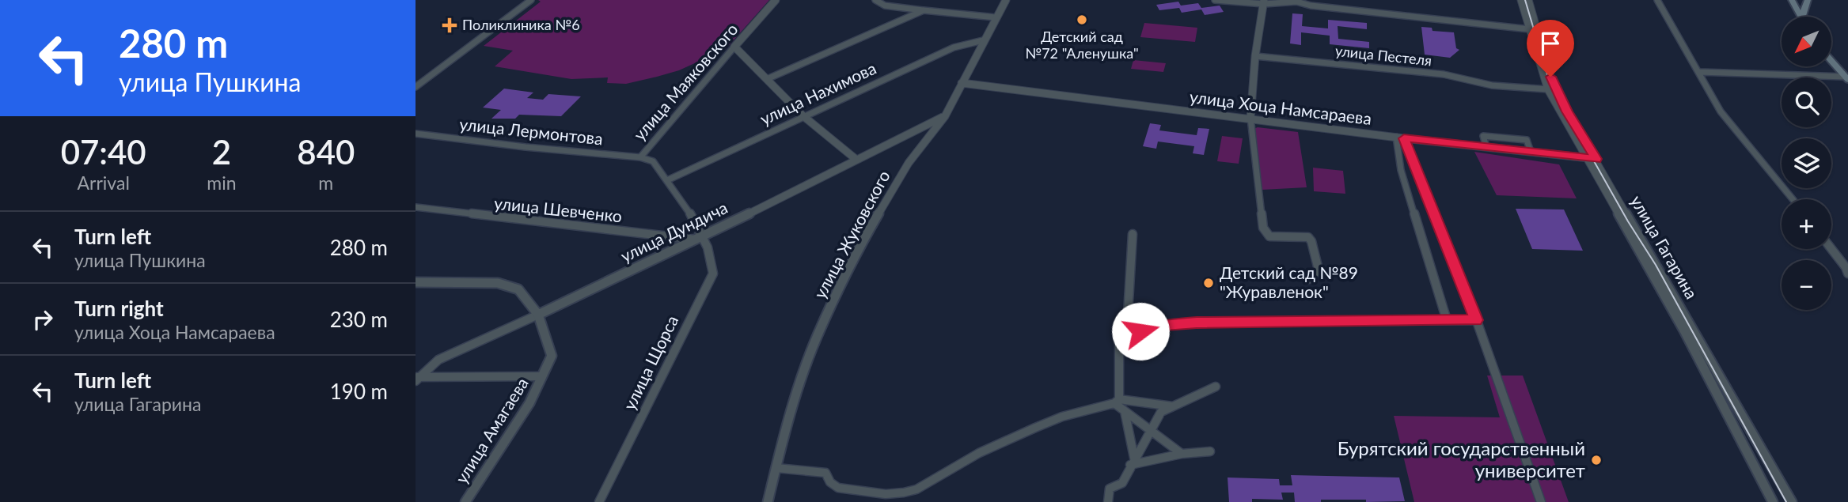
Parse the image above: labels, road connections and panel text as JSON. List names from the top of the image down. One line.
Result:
{"streets":{"street":["улица Пестеля","улица Маяковского","улица Нахимова","улица Хоца Намсараева","улица Лермонтова","улица Шевченко","улица Дундича","улица Жуковского","улица Гагарина","улица Щорса","улица Амагаева"]},"crossings":[["улица Пестеля","улица Гагарина"],["улица Маяковского","улица Лермонтова"],["улица Нахимова","улица Жуковского"],["улица Хоца Намсараева","улица Жуковского"],["улица Хоца Намсараева","улица Гагарина"],["улица Шевченко","улица Дундича"],["улица Шевченко","улица Щорса"],["улица Дундича","улица Жуковского"],["улица Дундича","улица Щорса"],["улица Дундича","улица Амагаева"]],"places":{"other":["Детский сад №72 \"Аленушка\"","Детский сад №89 \"Журавленок\"","Бурятский государственный университет"],"health":["Поликлиника №6"]},"north":"bottom left","page":{"turn":["280 m","улица Пушкина"],"map_buttons":["+","−"],"eta":["07:40","Arrival","2","min","840","m"],"list":[{"name":"Turn left","note":"улица Пушкина","value":"280 m"},{"name":"Turn right","note":"улица Хоца Намсараева","value":"230 m"},{"name":"Turn left","note":"улица Гагарина","value":"190 m"}]}}
